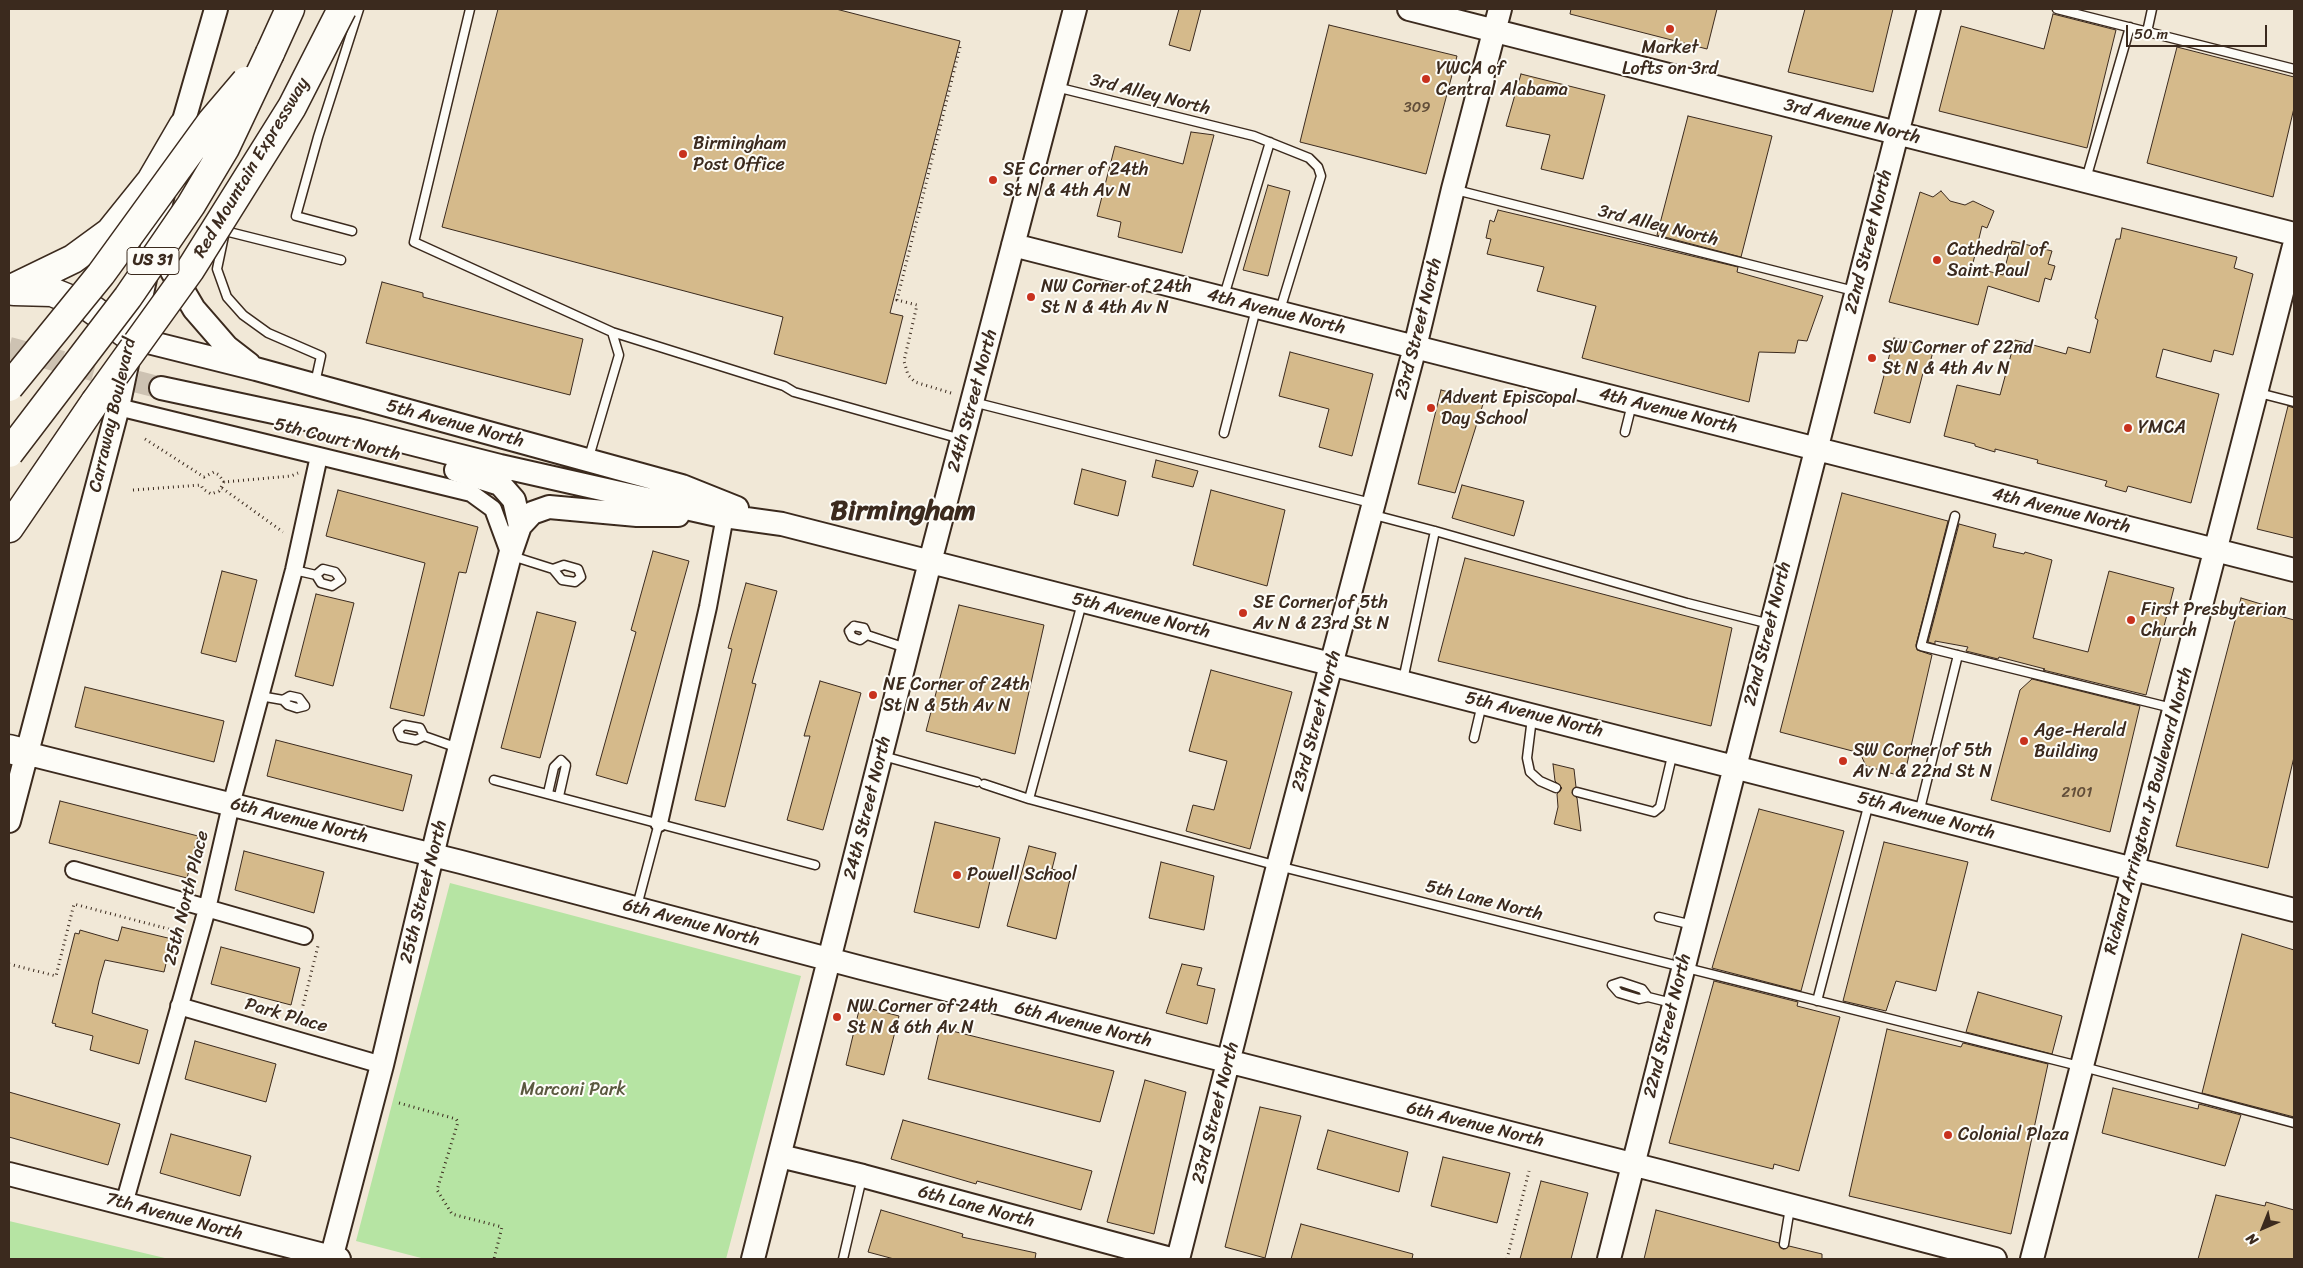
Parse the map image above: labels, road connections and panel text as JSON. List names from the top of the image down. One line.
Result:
{"streets":{"highway":["Red Mountain Expressway","US 31"],"main road":["3rd Avenue North","22nd Street North","4th Avenue North","23rd Street North","24th Street North","Carraway Boulevard","5th Avenue North","Richard Arrington Jr Boulevard North","6th Avenue North","25th Street North","6th Lane North","7th Avenue North"],"street":["5th Court North","25th North Place","Park Place"],"lane":["3rd Alley North","5th Lane North"]},"crossings":[["3rd Alley North","22nd Street North"],["3rd Alley North","4th Avenue North"],["3rd Alley North","23rd Street North"],["3rd Alley North","24th Street North"],["3rd Avenue North","22nd Street North"],["3rd Avenue North","23rd Street North"],["Red Mountain Expressway","Carraway Boulevard"],["Red Mountain Expressway","5th Court North"],["22nd Street North","4th Avenue North"],["22nd Street North","5th Avenue North"],["22nd Street North","6th Avenue North"],["22nd Street North","5th Lane North"],["4th Avenue North","23rd Street North"],["4th Avenue North","24th Street North"],["4th Avenue North","Richard Arrington Jr Boulevard North"],["23rd Street North","5th Avenue North"],["23rd Street North","6th Avenue North"],["23rd Street North","5th Lane North"],["24th Street North","5th Avenue North"],["24th Street North","6th Avenue North"],["24th Street North","5th Lane North"],["24th Street North","6th Lane North"],["Carraway Boulevard","5th Avenue North"],["Carraway Boulevard","5th Court North"],["Carraway Boulevard","6th Avenue North"],["5th Avenue North","Richard Arrington Jr Boulevard North"],["5th Avenue North","25th Street North"],["5th Court North","25th Street North"],["5th Court North","25th North Place"],["Richard Arrington Jr Boulevard North","5th Lane North"],["6th Avenue North","25th Street North"],["6th Avenue North","25th North Place"],["25th Street North","Park Place"],["25th Street North","7th Avenue North"],["25th North Place","Park Place"],["25th North Place","7th Avenue North"]],"districts":["Birmingham"],"parks":["Marconi Park"],"places":["Market Lofts on 3rd","YWCA of Central Alabama","Birmingham Post Office","SE Corner of 24th St N & 4th Av N","Cathedral of Saint Paul","NW Corner of 24th St N & 4th Av N","SW Corner of 22nd St N & 4th Av N","Advent Episcopal Day School","YMCA","SE Corner of 5th Av N & 23rd St N","First Presbyterian Church","NE Corner of 24th St N & 5th Av N","Age-Herald Building","SW Corner of 5th Av N & 22nd St N","Powell School","NW Corner of 24th St N & 6th Av N","Colonial Plaza"],"house_numbers":["309","2101"],"scale_bar":"50 m","north":"bottom left"}
